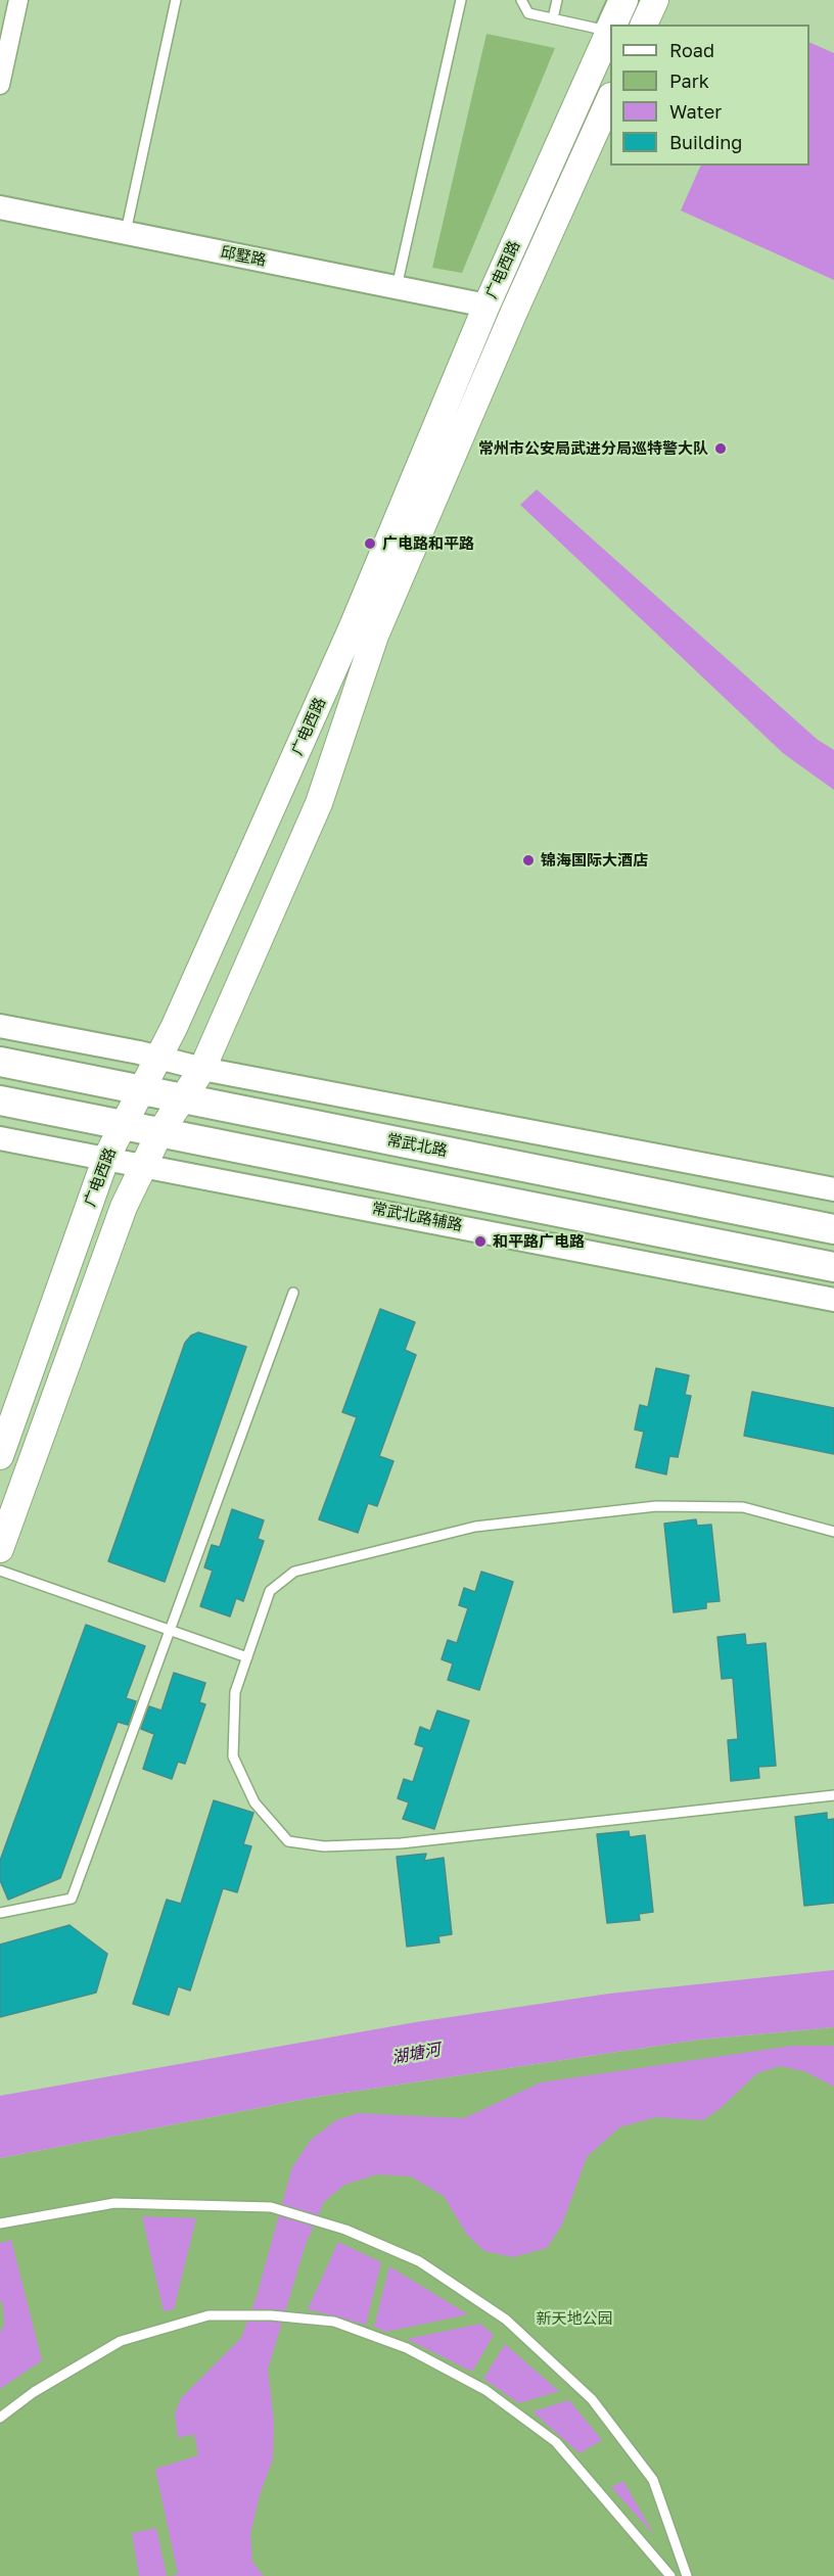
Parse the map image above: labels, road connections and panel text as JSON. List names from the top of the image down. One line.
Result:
{"streets":{"main road":["广电西路","常武北路"],"street":["邱墅路","常武北路辅路"]},"crossings":[["邱墅路","广电西路"],["广电西路","常武北路"],["广电西路","常武北路辅路"]],"water":["湖塘河"],"parks":["新天地公园"],"places":["常州市公安局武进分局巡特警大队","广电路和平路","锦海国际大酒店","和平路广电路"],"legend":["Road","Park","Water","Building"]}
